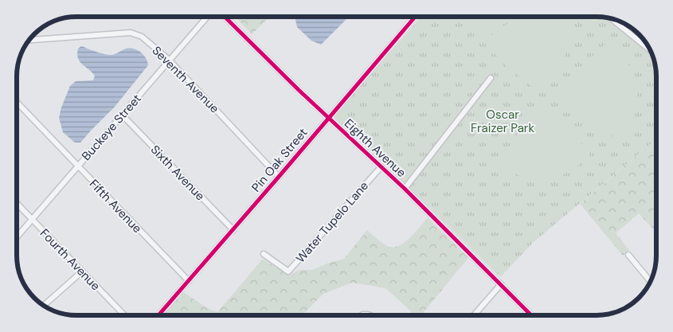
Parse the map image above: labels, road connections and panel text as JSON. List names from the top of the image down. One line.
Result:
{"streets":{"street":["Seventh Avenue","Buckeye Street","Eighth Avenue","Pin Oak Street","Sixth Avenue","Fifth Avenue","Water Tupelo Lane","Fourth Avenue"]},"crossings":[["Seventh Avenue","Buckeye Street"],["Seventh Avenue","Pin Oak Street"],["Buckeye Street","Sixth Avenue"],["Buckeye Street","Fifth Avenue"],["Buckeye Street","Fourth Avenue"],["Eighth Avenue","Pin Oak Street"],["Eighth Avenue","Water Tupelo Lane"],["Pin Oak Street","Sixth Avenue"],["Pin Oak Street","Fifth Avenue"]],"parks":["Oscar Fraizer Park"]}
